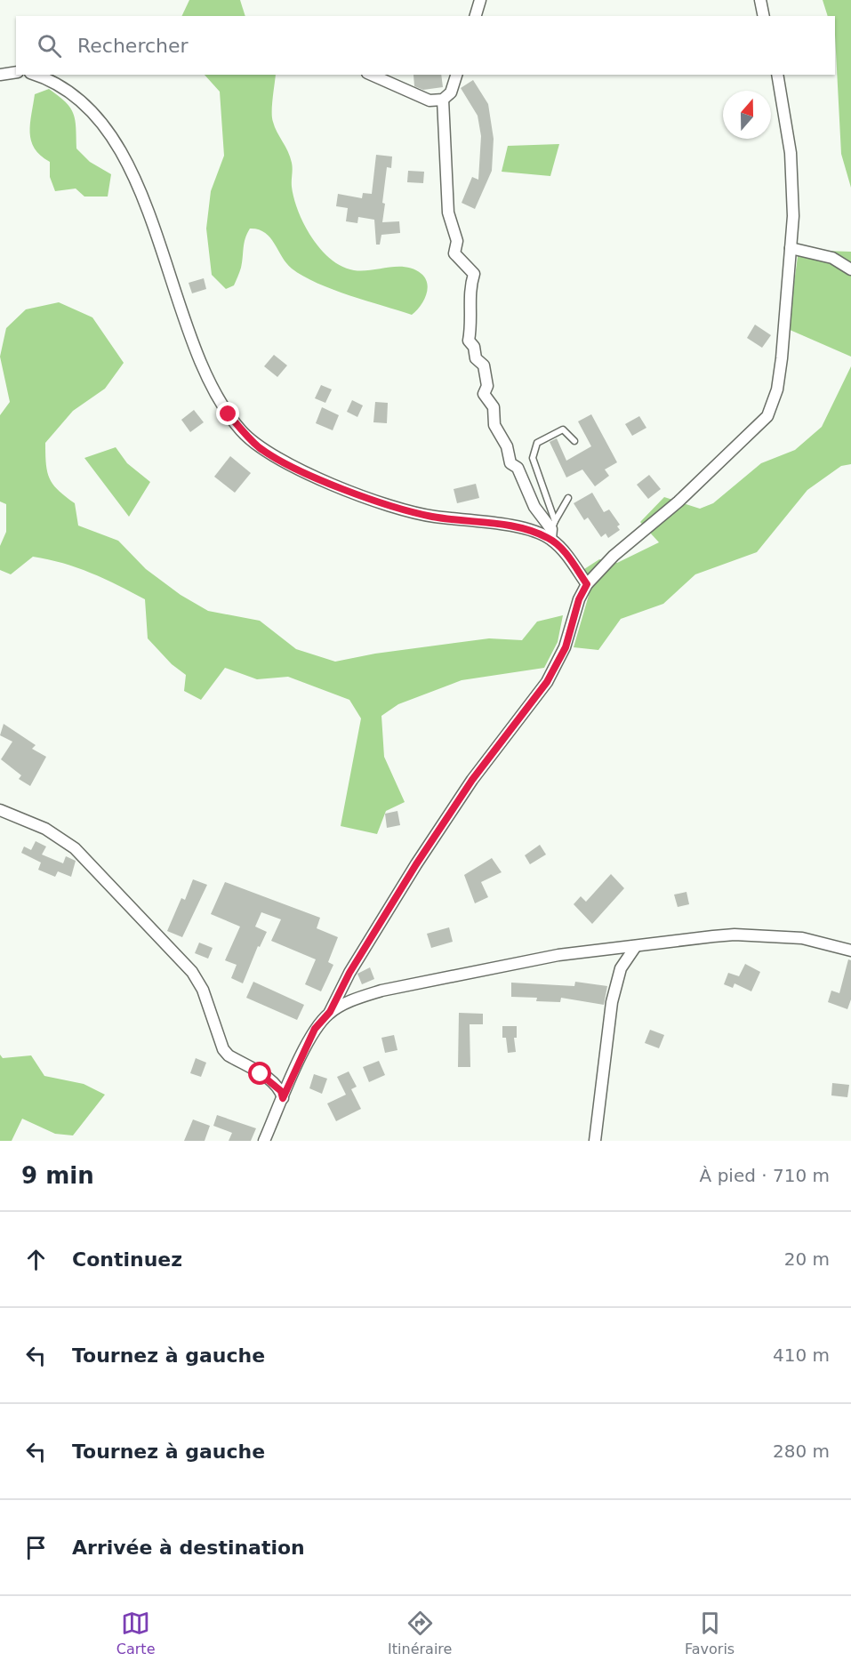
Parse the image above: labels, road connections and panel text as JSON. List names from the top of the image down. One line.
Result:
{"north":"top","page":{"search":"Rechercher","heading":["9 min","À pied · 710 m"],"list":[["Continuez","20 m"],["Tournez à gauche","410 m"],["Tournez à gauche","280 m"],"Arrivée à destination"],"nav":["Carte","Itinéraire","Favoris"]}}
